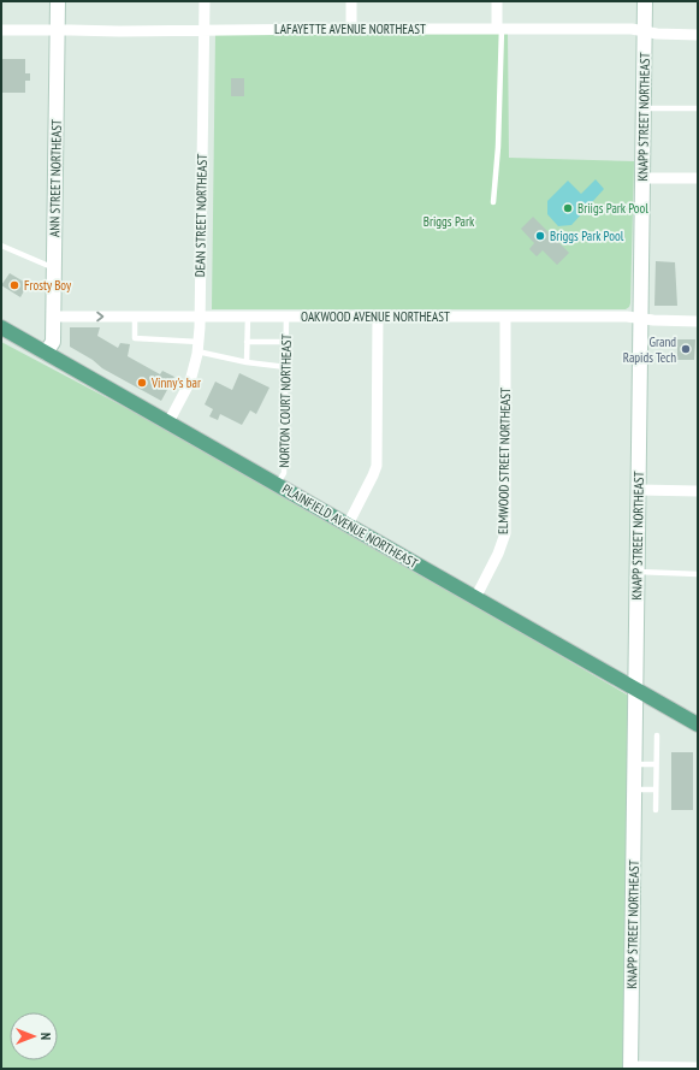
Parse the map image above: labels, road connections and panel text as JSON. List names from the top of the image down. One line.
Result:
{"streets":{"main road":["KNAPP STREET NORTHEAST","ANN STREET NORTHEAST","PLAINFIELD AVENUE NORTHEAST"],"street":["LAFAYETTE AVENUE NORTHEAST","DEAN STREET NORTHEAST","OAKWOOD AVENUE NORTHEAST","ELMWOOD STREET NORTHEAST"],"lane":["NORTON COURT NORTHEAST"]},"crossings":[["LAFAYETTE AVENUE NORTHEAST","KNAPP STREET NORTHEAST"],["LAFAYETTE AVENUE NORTHEAST","ANN STREET NORTHEAST"],["LAFAYETTE AVENUE NORTHEAST","DEAN STREET NORTHEAST"],["KNAPP STREET NORTHEAST","OAKWOOD AVENUE NORTHEAST"],["KNAPP STREET NORTHEAST","PLAINFIELD AVENUE NORTHEAST"],["ANN STREET NORTHEAST","OAKWOOD AVENUE NORTHEAST"],["ANN STREET NORTHEAST","PLAINFIELD AVENUE NORTHEAST"],["DEAN STREET NORTHEAST","OAKWOOD AVENUE NORTHEAST"],["DEAN STREET NORTHEAST","PLAINFIELD AVENUE NORTHEAST"],["OAKWOOD AVENUE NORTHEAST","NORTON COURT NORTHEAST"],["OAKWOOD AVENUE NORTHEAST","ELMWOOD STREET NORTHEAST"],["NORTON COURT NORTHEAST","PLAINFIELD AVENUE NORTHEAST"],["ELMWOOD STREET NORTHEAST","PLAINFIELD AVENUE NORTHEAST"]],"parks":["Briggs Park"],"places":["Briigs Park Pool","Briggs Park Pool","Frosty Boy","Grand Rapids Tech","Vinny's bar"],"north":"right"}
